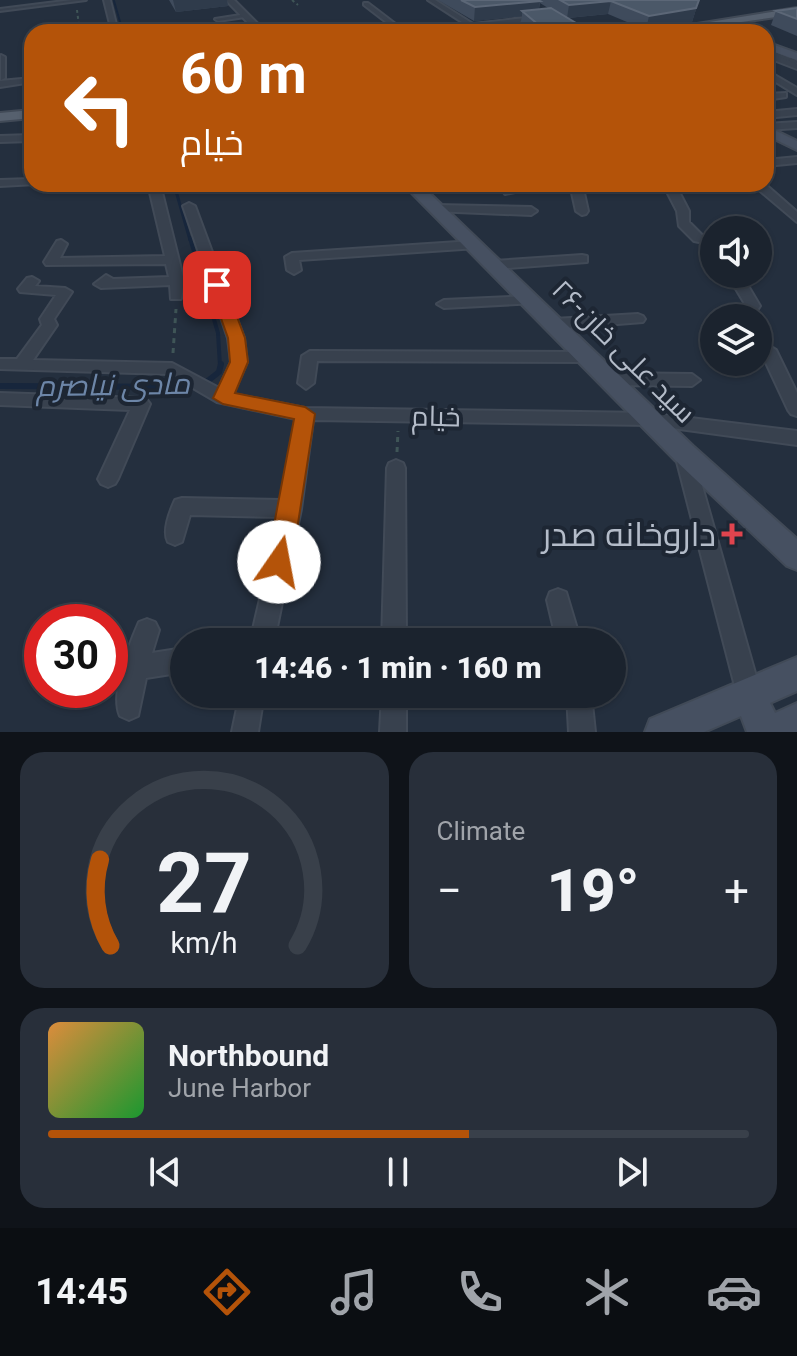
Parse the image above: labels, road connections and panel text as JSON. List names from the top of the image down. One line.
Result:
{"streets":{"main road":["۲۶-سید علی خان"],"street":["خیام"]},"crossings":[["۲۶-سید علی خان","خیام"]],"water":["مادی نیاصرم"],"places":{"health":["داروخانه صدر"]},"page":{"turn":["60 m","خیام"],"limit":"30","trip":"14:46 · 1 min · 160 m","tile":"Climate","heat":["−","19°","+"],"song":["Northbound","June Harbor"],"tabs":"14:45","gauge":["27","km/h"]}}
